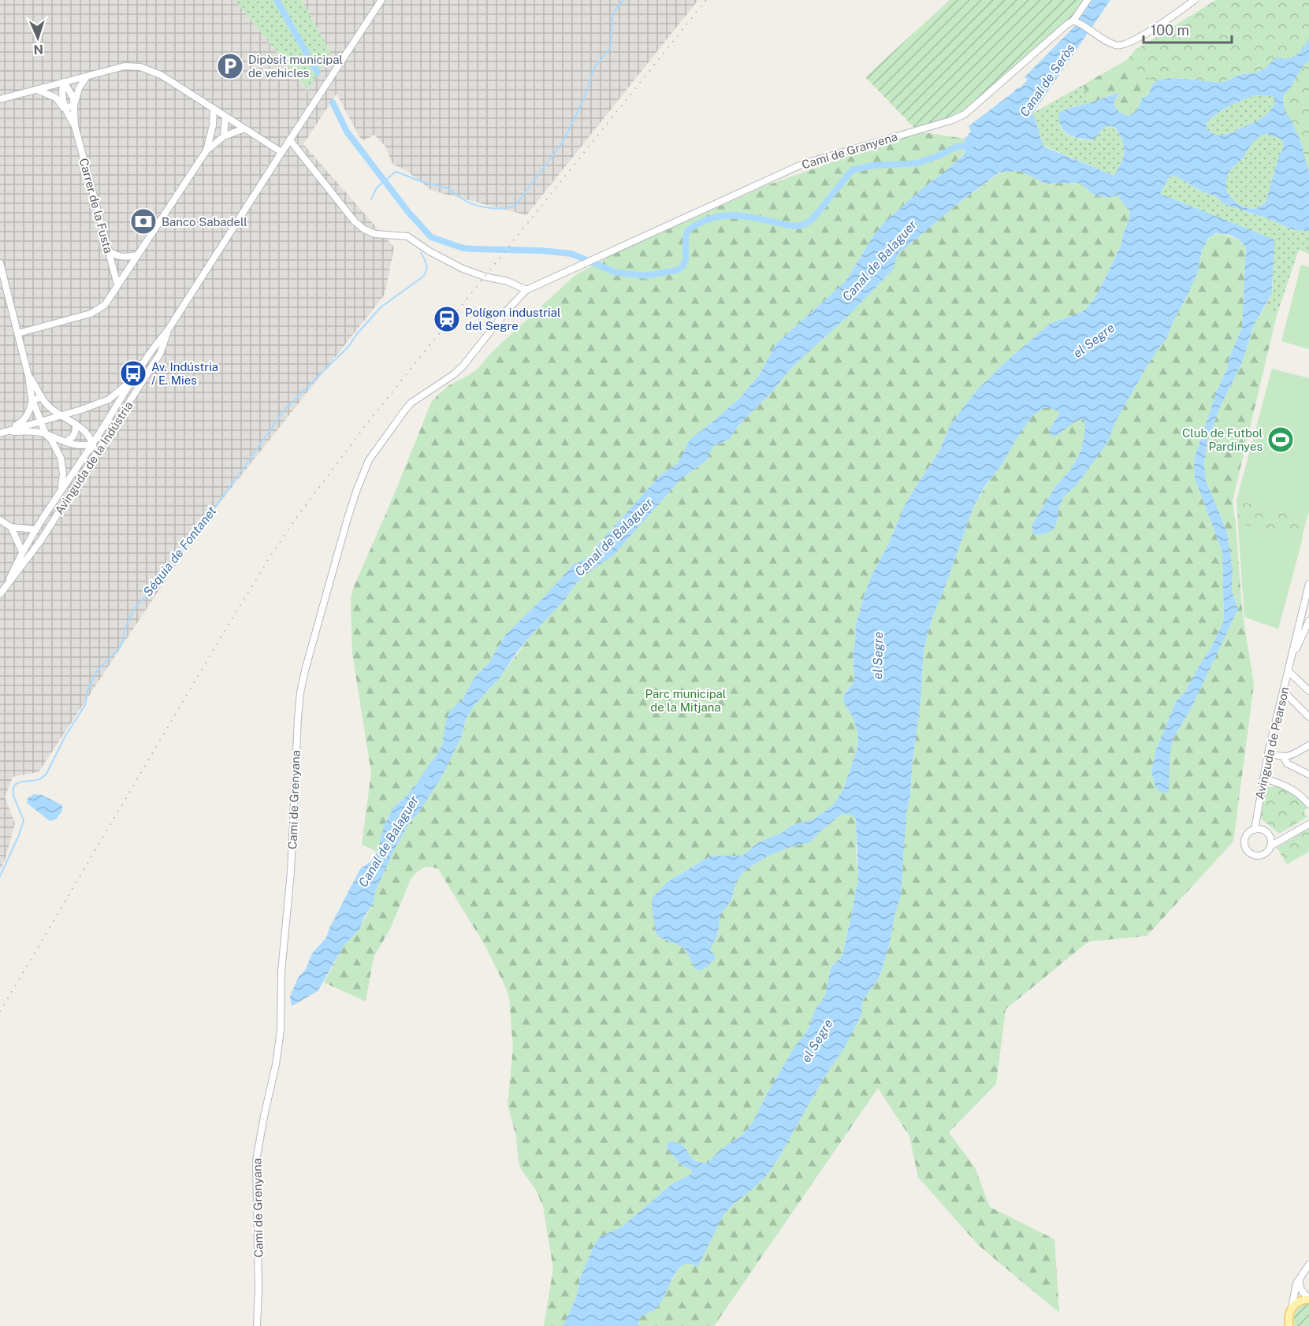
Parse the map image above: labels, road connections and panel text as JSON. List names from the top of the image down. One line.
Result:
{"streets":{"street":["Camí de Granyena","Carrer de la Fusta","Avinguda de la Indústria","Avinguda de Pearson","Camí de Grenyana"]},"crossings":[["Camí de Granyena","Camí de Grenyana"]],"water":["Canal de Seròs","Canal de Balaguer","el Segre","Séquia de Fontanet"],"parks":["Parc municipal de la Mitjana"],"places":{"parking":["Dipòsit municipal de vehicles"],"bank":["Banco Sabadell"],"station":["Polígon industrial del Segre"],"bus stop":["Av. Indústria / E. Mies"],"sports":["Club de Futbol Pardinyes"]},"scale_bar":"100 m","north":"bottom"}
